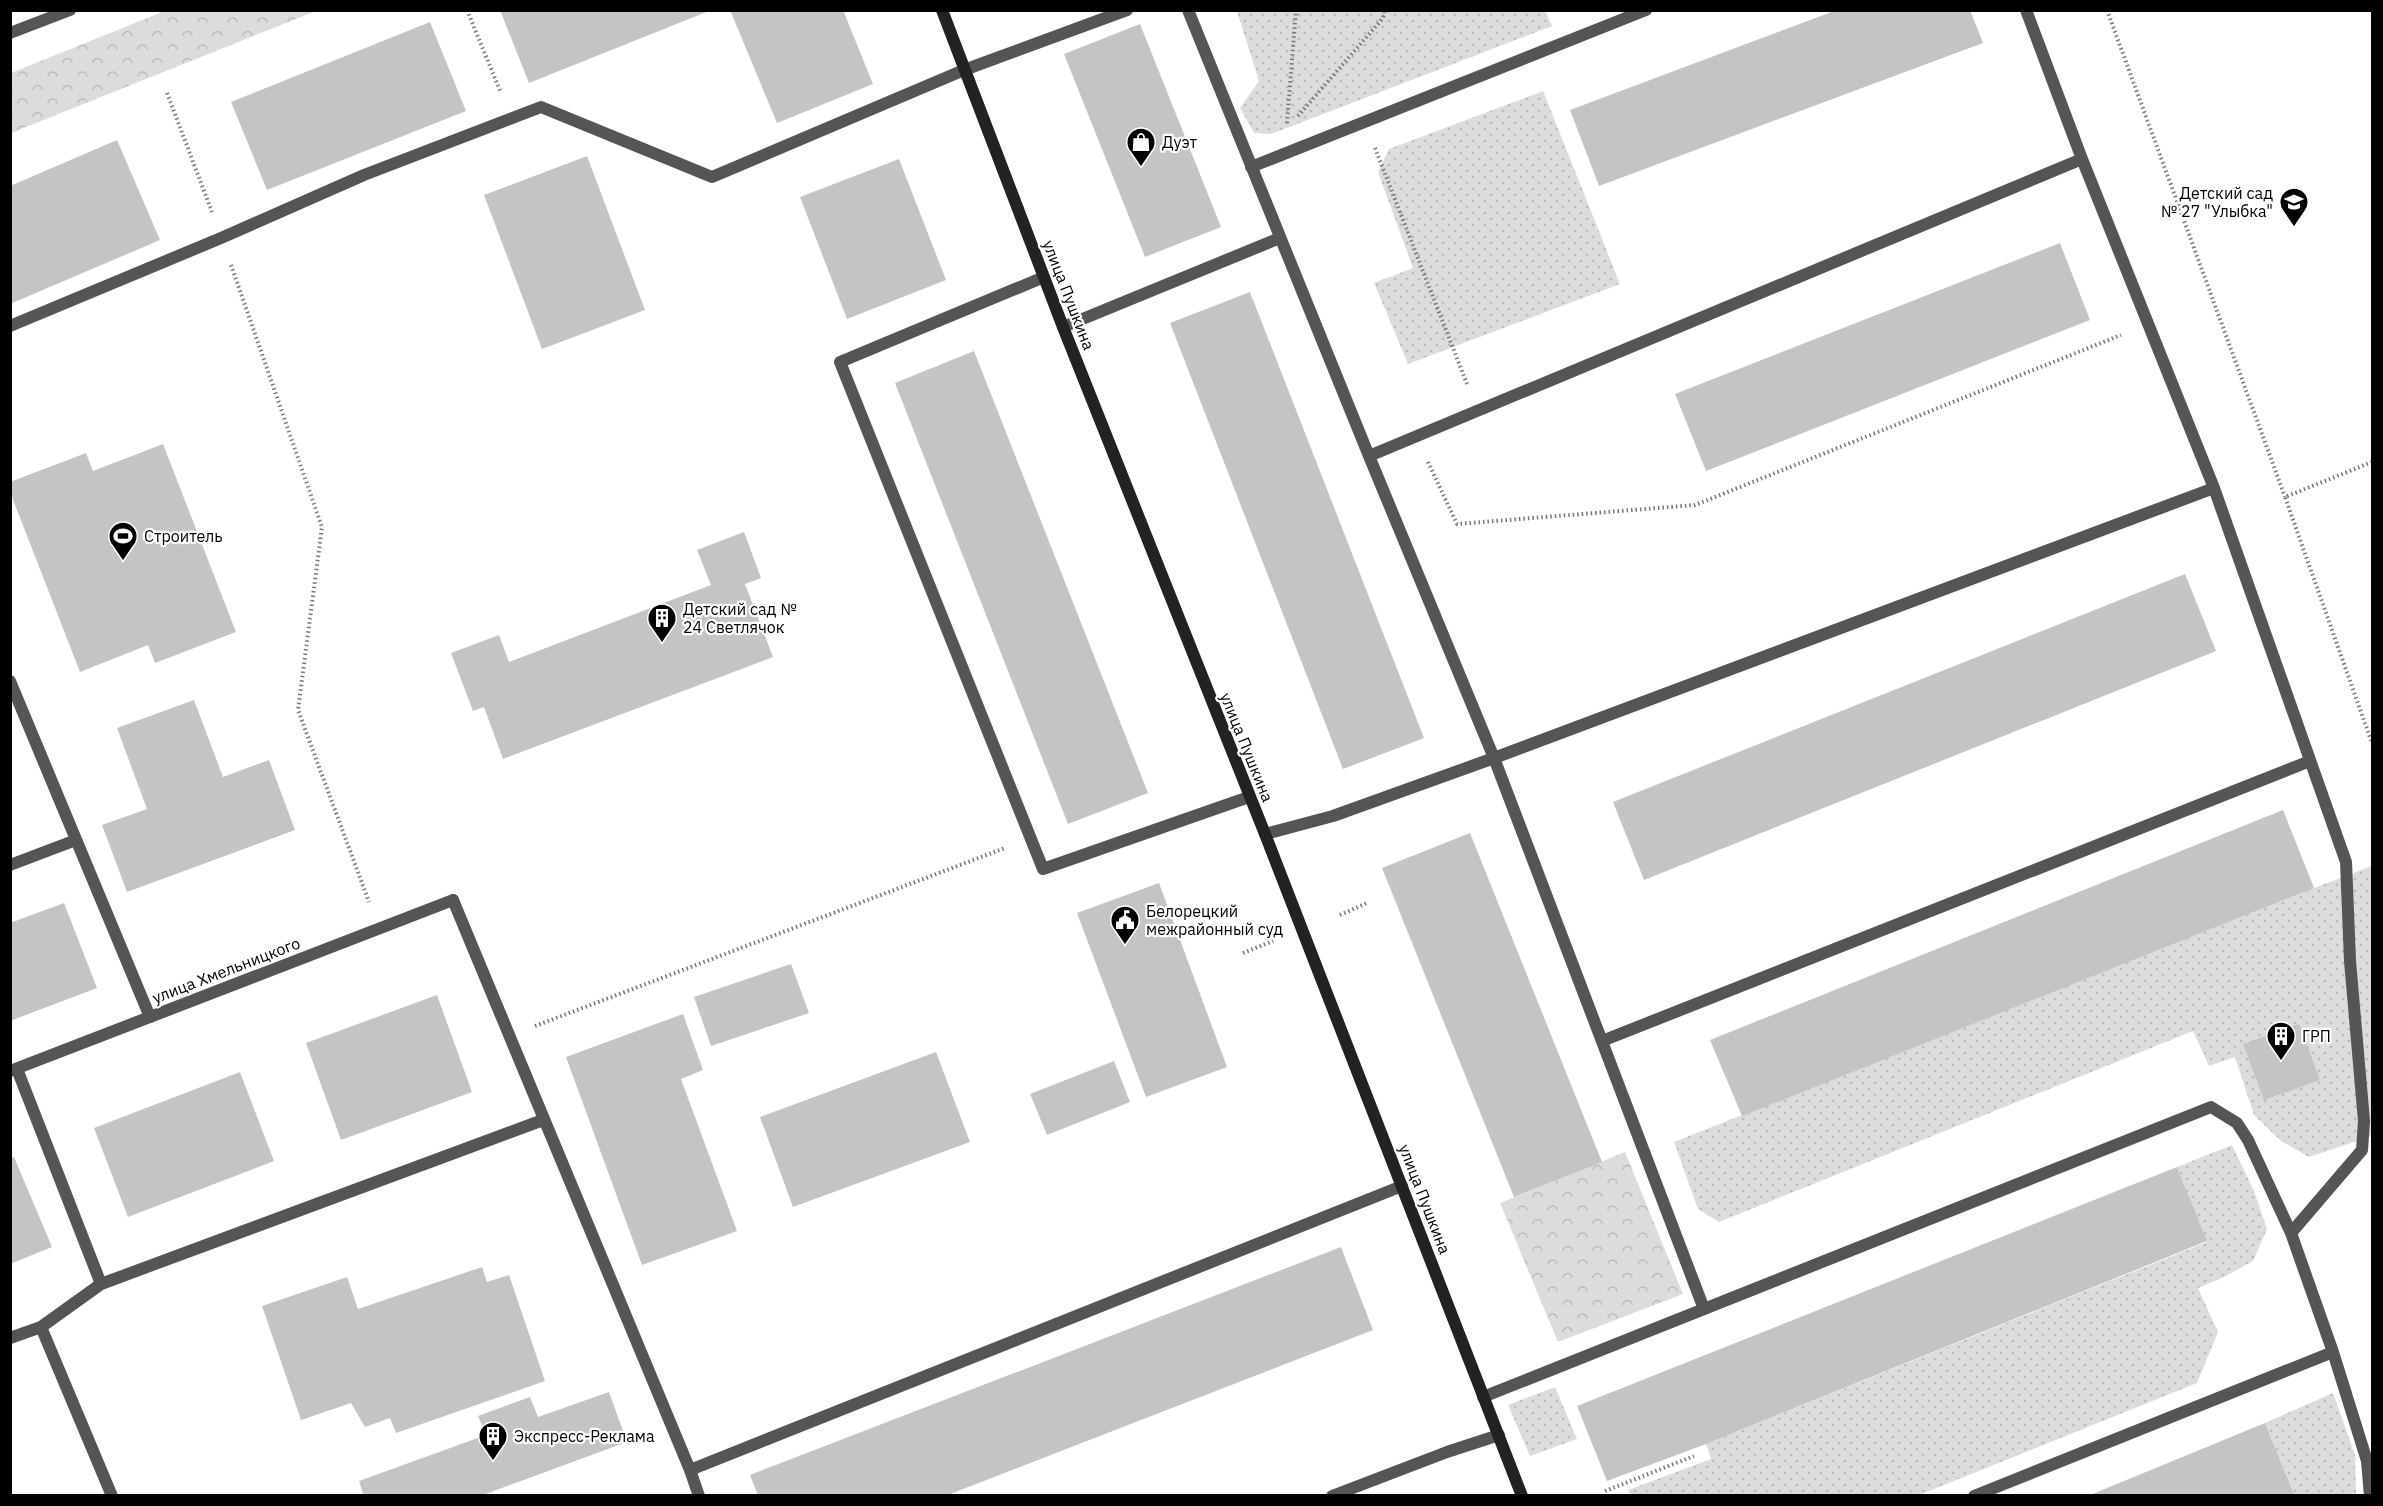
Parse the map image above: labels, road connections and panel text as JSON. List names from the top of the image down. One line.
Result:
{"streets":{"main road":["улица Пушкина"],"street":["улица Хмельницкого"]},"places":{"shop":["Дуэт"],"school or university":["Детский сад № 27 \"Улыбка\""],"sports":["Строитель"],"building":["Детский сад № 24 Светлячок","ГРП","Экспресс-Реклама"],"public building":["Белорецкий межрайонный суд"]}}
